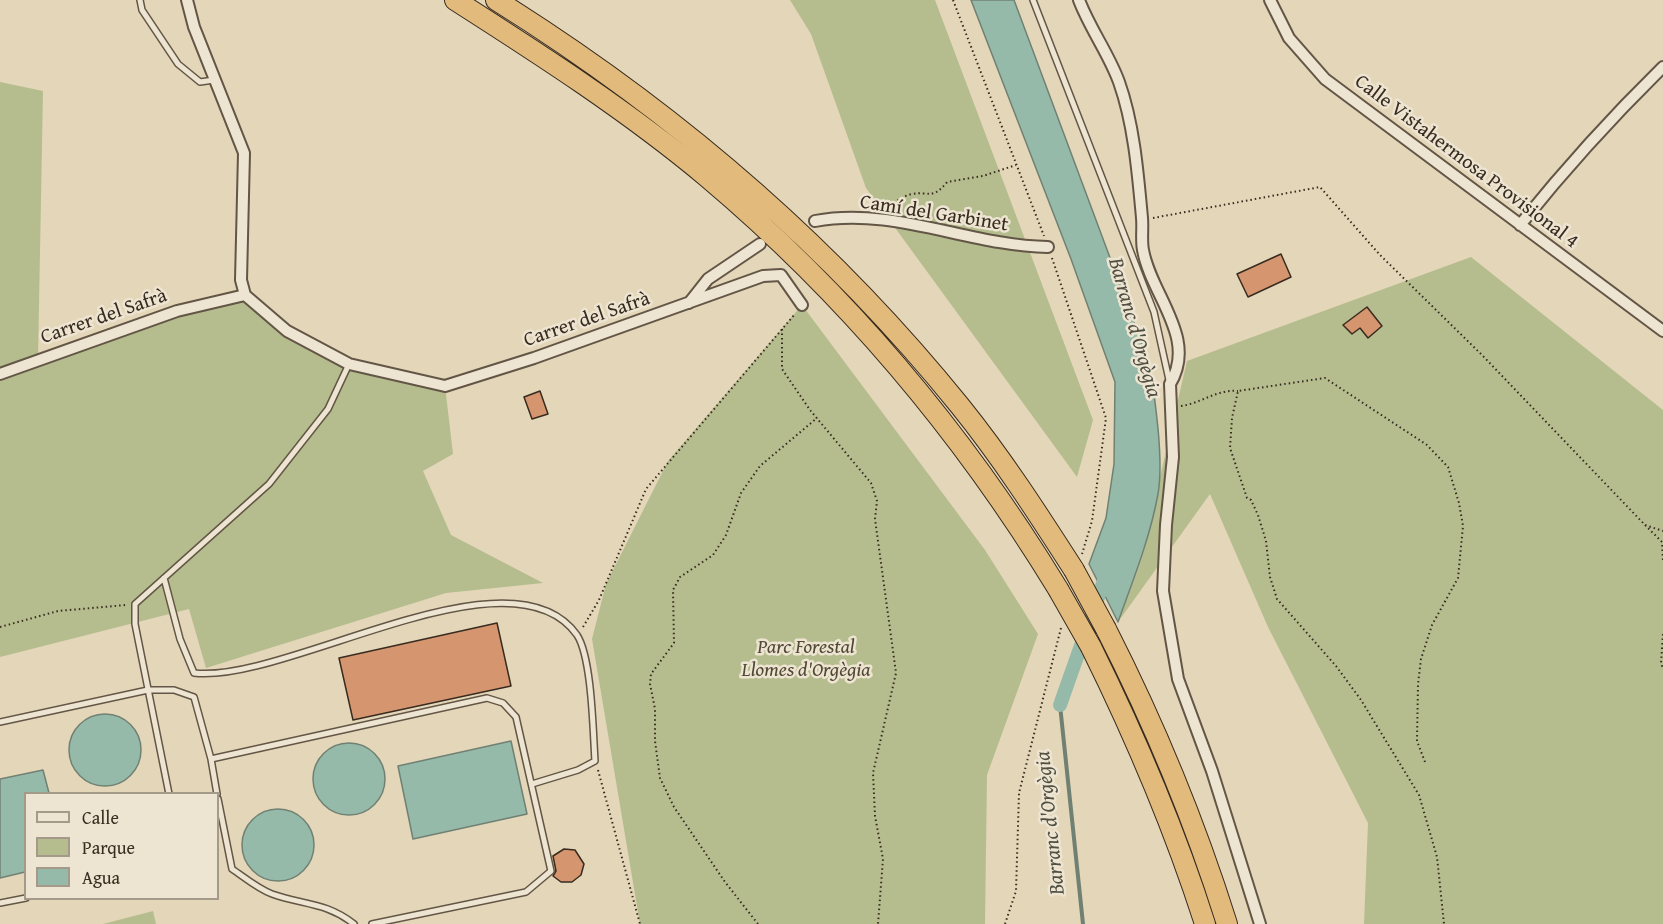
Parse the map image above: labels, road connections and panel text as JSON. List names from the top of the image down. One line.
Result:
{"streets":{"street":["Calle Vistahermosa Provisional 4","Camí del Garbinet","Carrer del Safrà"]},"water":["Barranc d'Orgègia"],"parks":["Parc Forestal Llomes d'Orgègia"],"legend":["Calle","Parque","Agua"]}
